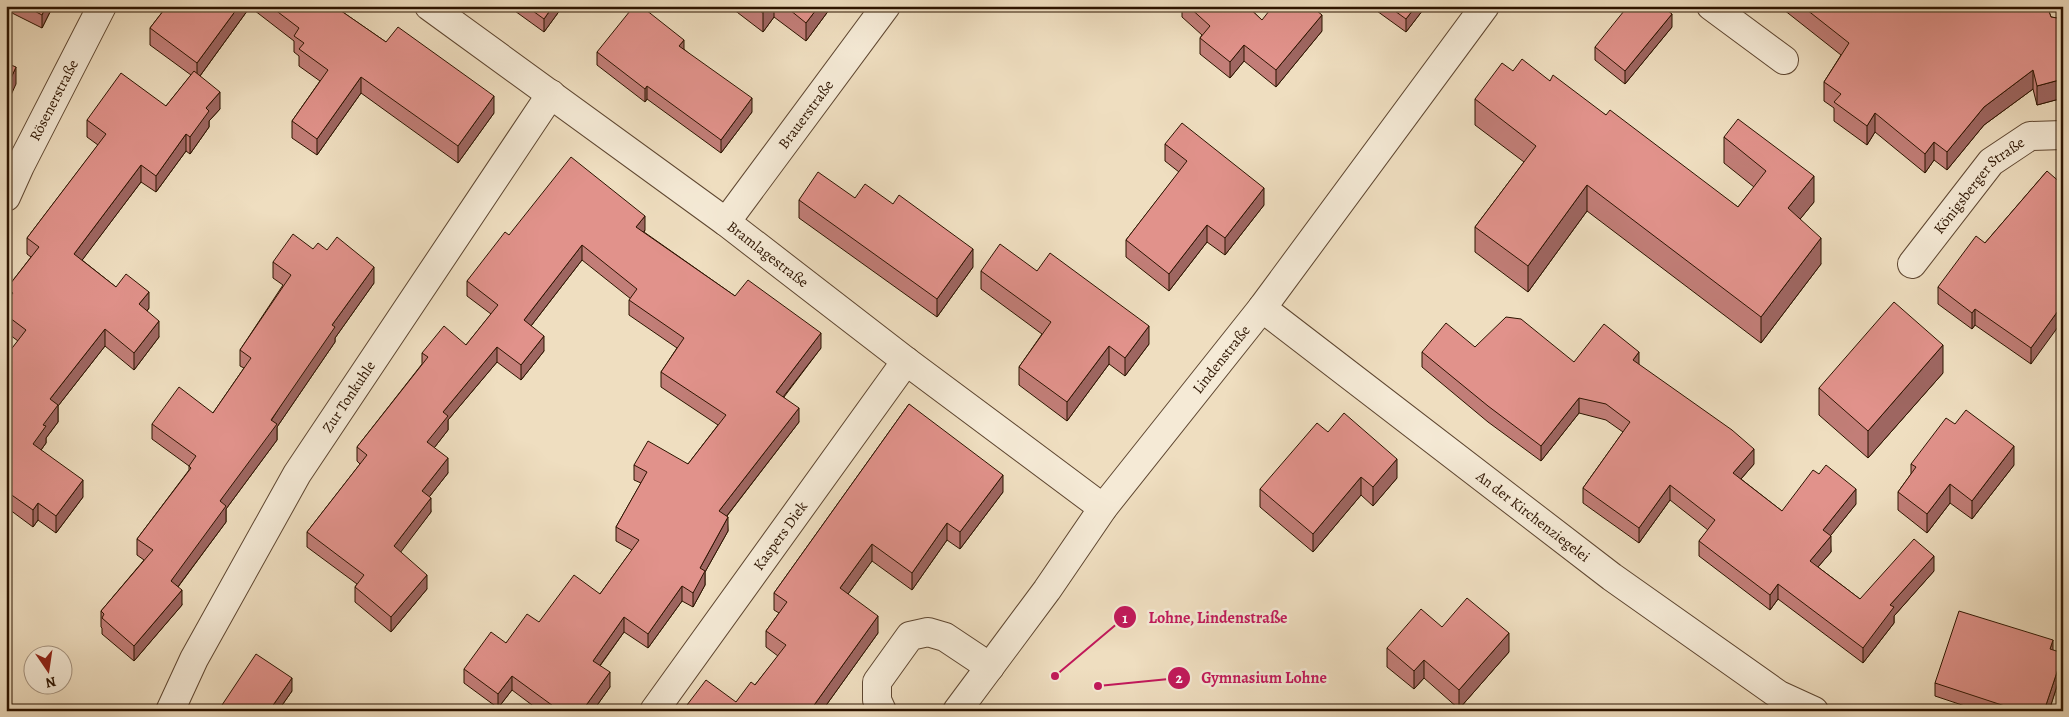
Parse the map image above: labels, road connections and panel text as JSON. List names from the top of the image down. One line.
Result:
{"streets":{"street":["Rösenerstraße","Brauerstraße","Königsberger Straße","Bramlagestraße","Lindenstraße","Zur Tonkuhle","An der Kirchenziegelei","Kaspers Diek"]},"crossings":[["Brauerstraße","Bramlagestraße"],["Bramlagestraße","Lindenstraße"],["Bramlagestraße","Zur Tonkuhle"],["Bramlagestraße","Kaspers Diek"],["Lindenstraße","An der Kirchenziegelei"]],"places":["Lohne, Lindenstraße","Gymnasium Lohne"],"north":"bottom"}
